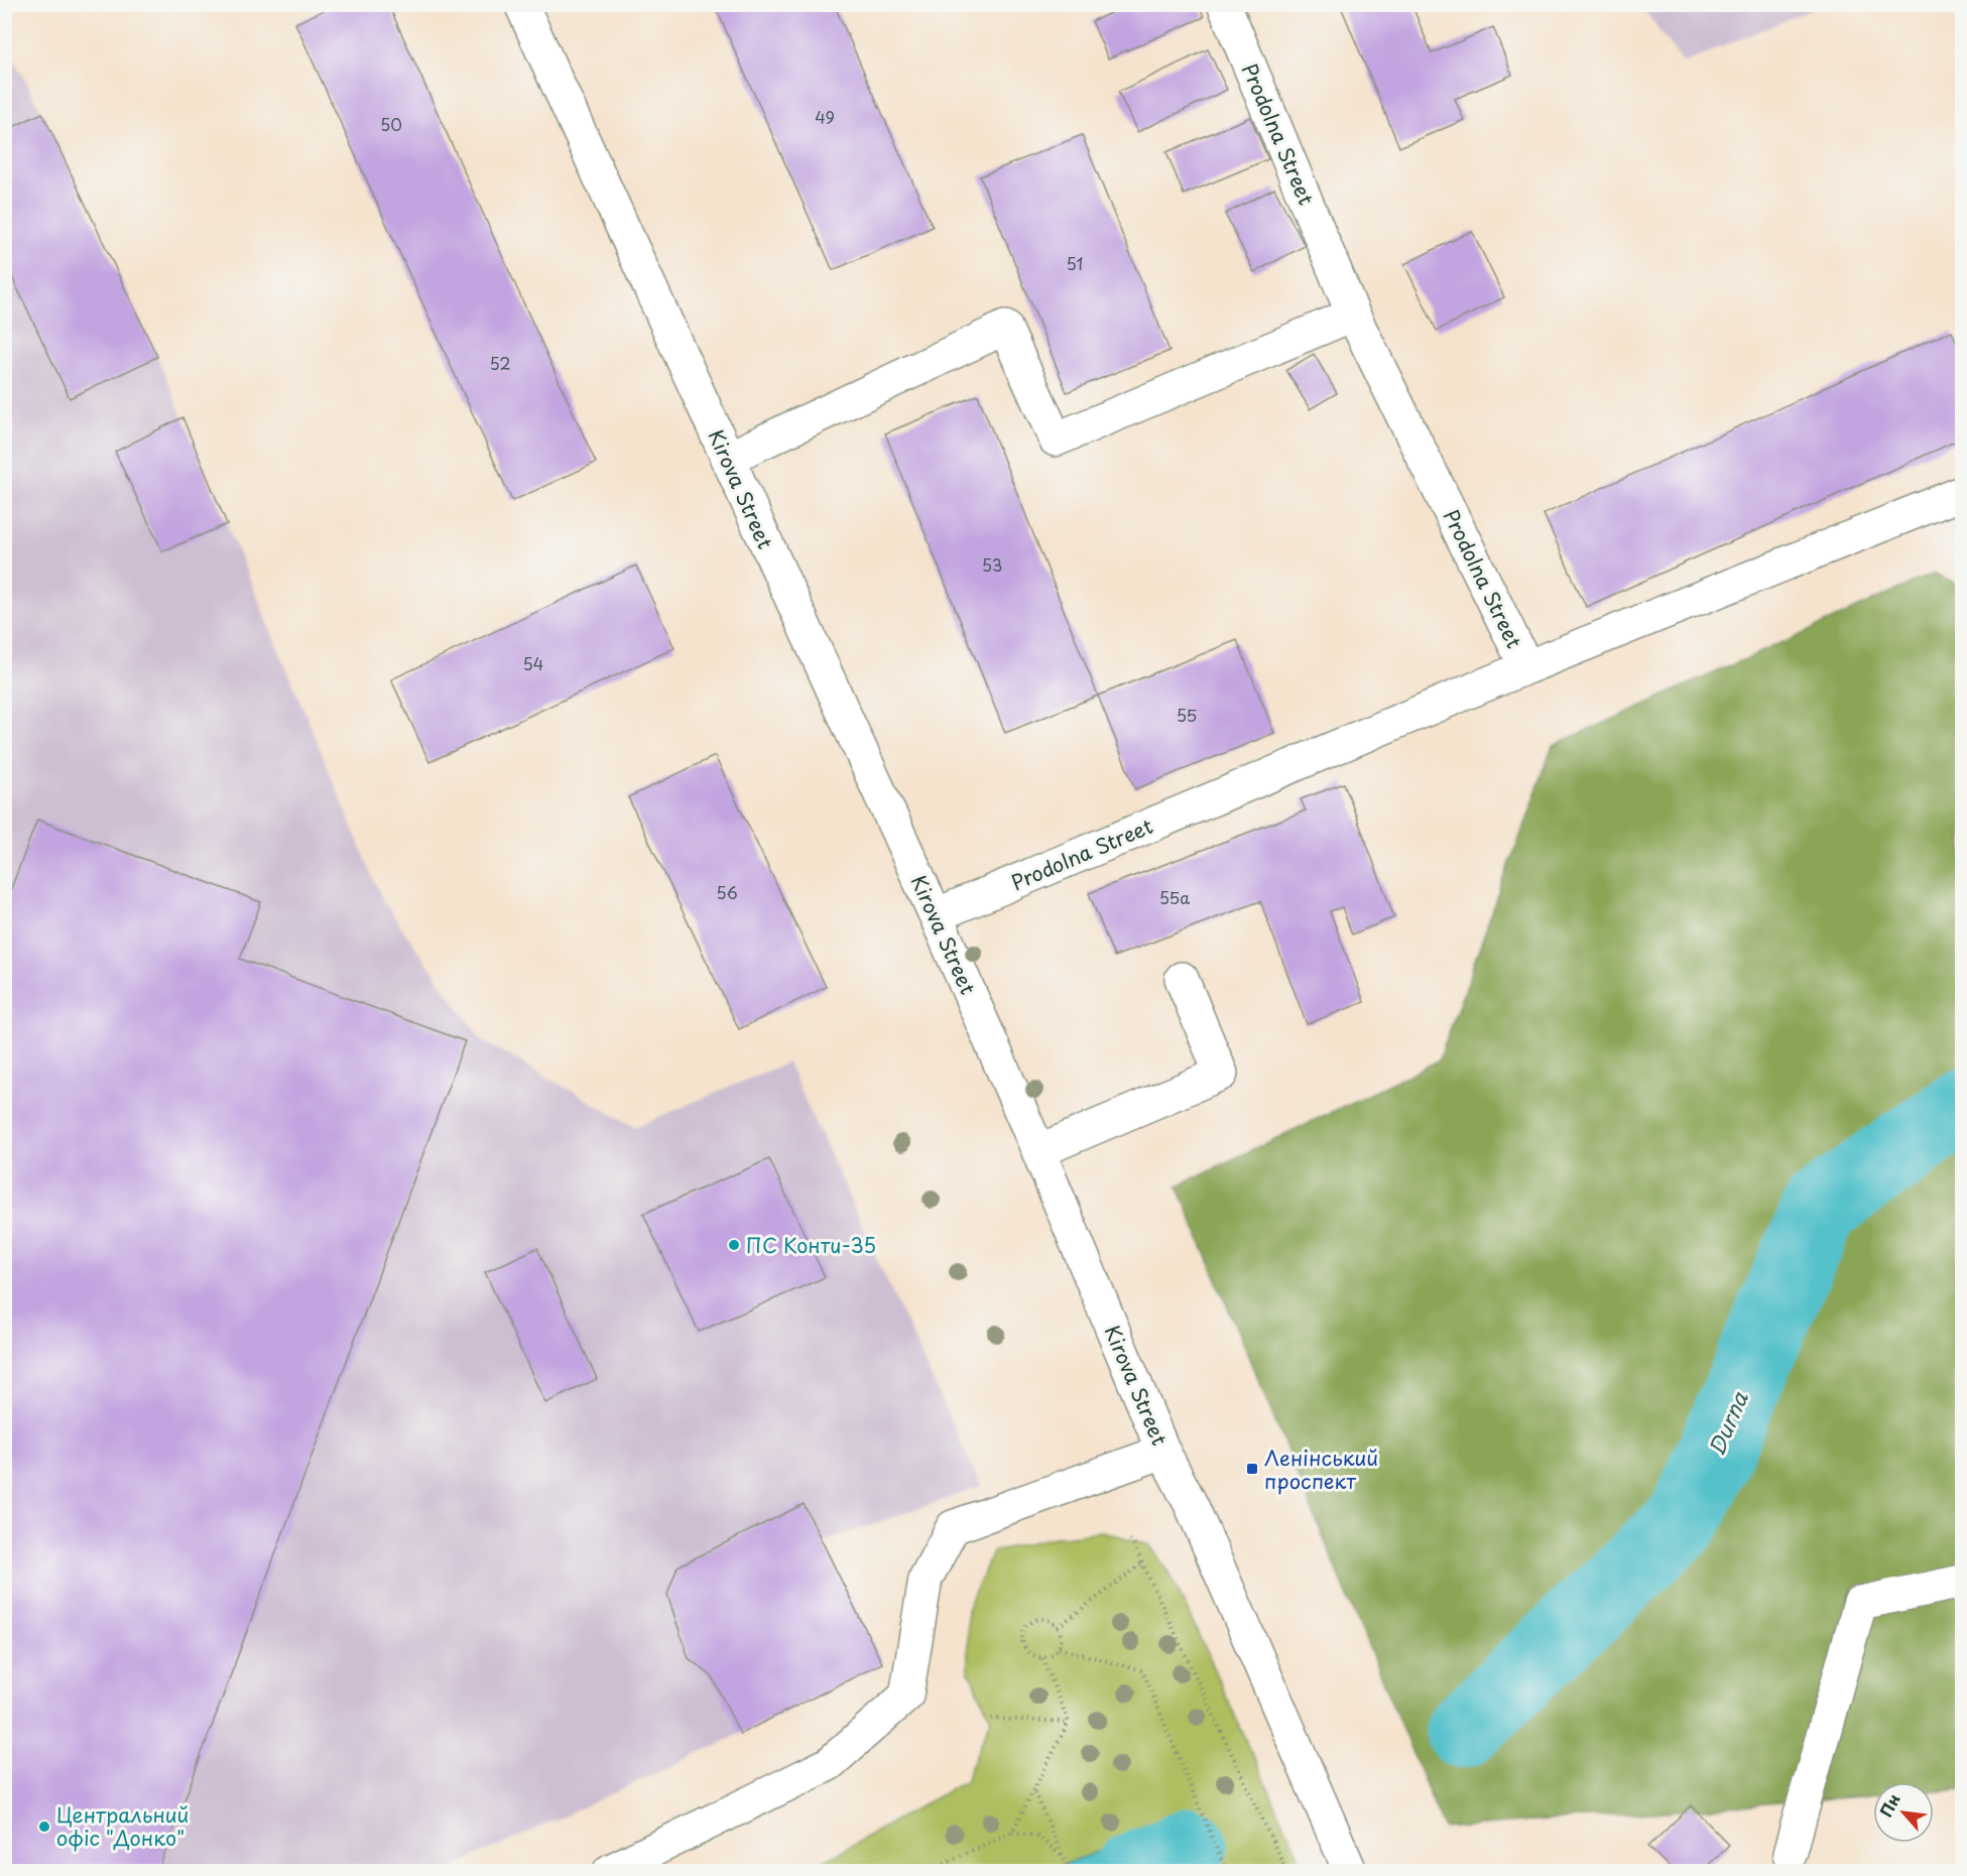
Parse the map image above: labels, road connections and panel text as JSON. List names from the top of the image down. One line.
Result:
{"streets":{"street":["Prodolna Street","Kirova Street"]},"crossings":[["Prodolna Street","Kirova Street"]],"water":["Durna"],"places":{"other":["ПС Конти-35","Центральний офіс \"Донко\""],"transit":["Ленінський проспект"]},"house_numbers":["49","50","51","52","53","54","55","56","55а"],"north":"top left"}
